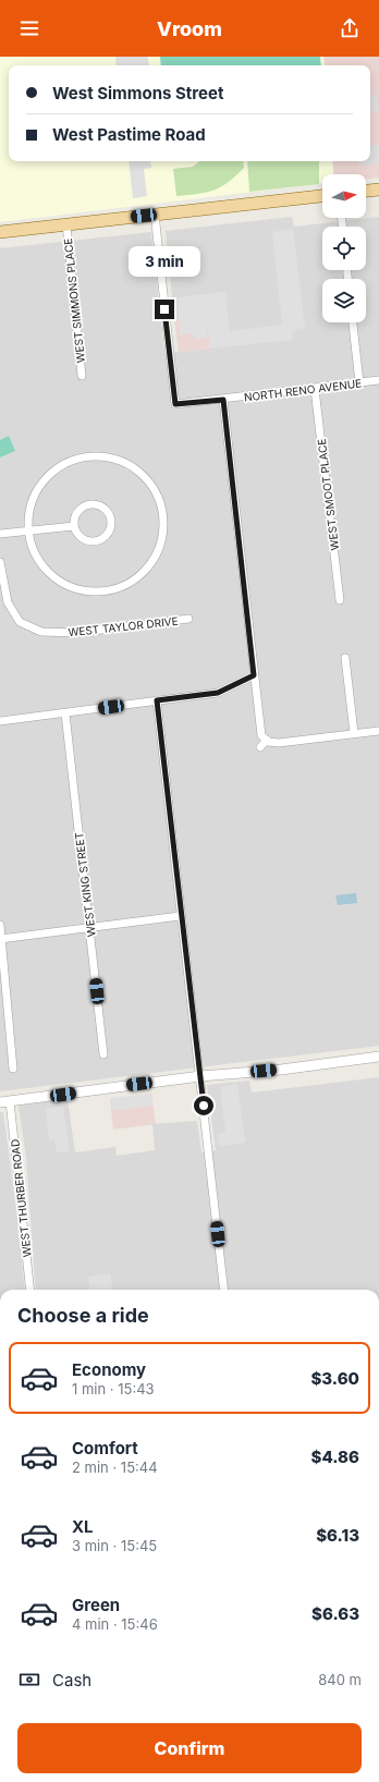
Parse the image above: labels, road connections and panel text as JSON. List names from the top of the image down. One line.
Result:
{"streets":{"street":["WEST SIMMONS PLACE","NORTH RENO AVENUE","WEST SMOOT PLACE","WEST TAYLOR DRIVE","WEST KING STREET","WEST THURBER ROAD"]},"crossings":[["NORTH RENO AVENUE","WEST SMOOT PLACE"]],"north":"right","page":{"header":"Vroom","banner":["West Simmons Street","West Pastime Road"],"bubble":"3 min","heading":"Choose a ride","list":[{"name":"Economy","note":"1 min · 15:43","value":"$3.60"},{"name":"Comfort","note":"2 min · 15:44","value":"$4.86"},{"name":"XL","note":"3 min · 15:45","value":"$6.13"},{"name":"Green","note":"4 min · 15:46","value":"$6.63"}],"pay":["Cash","840 m"],"buttons":"Confirm"}}
